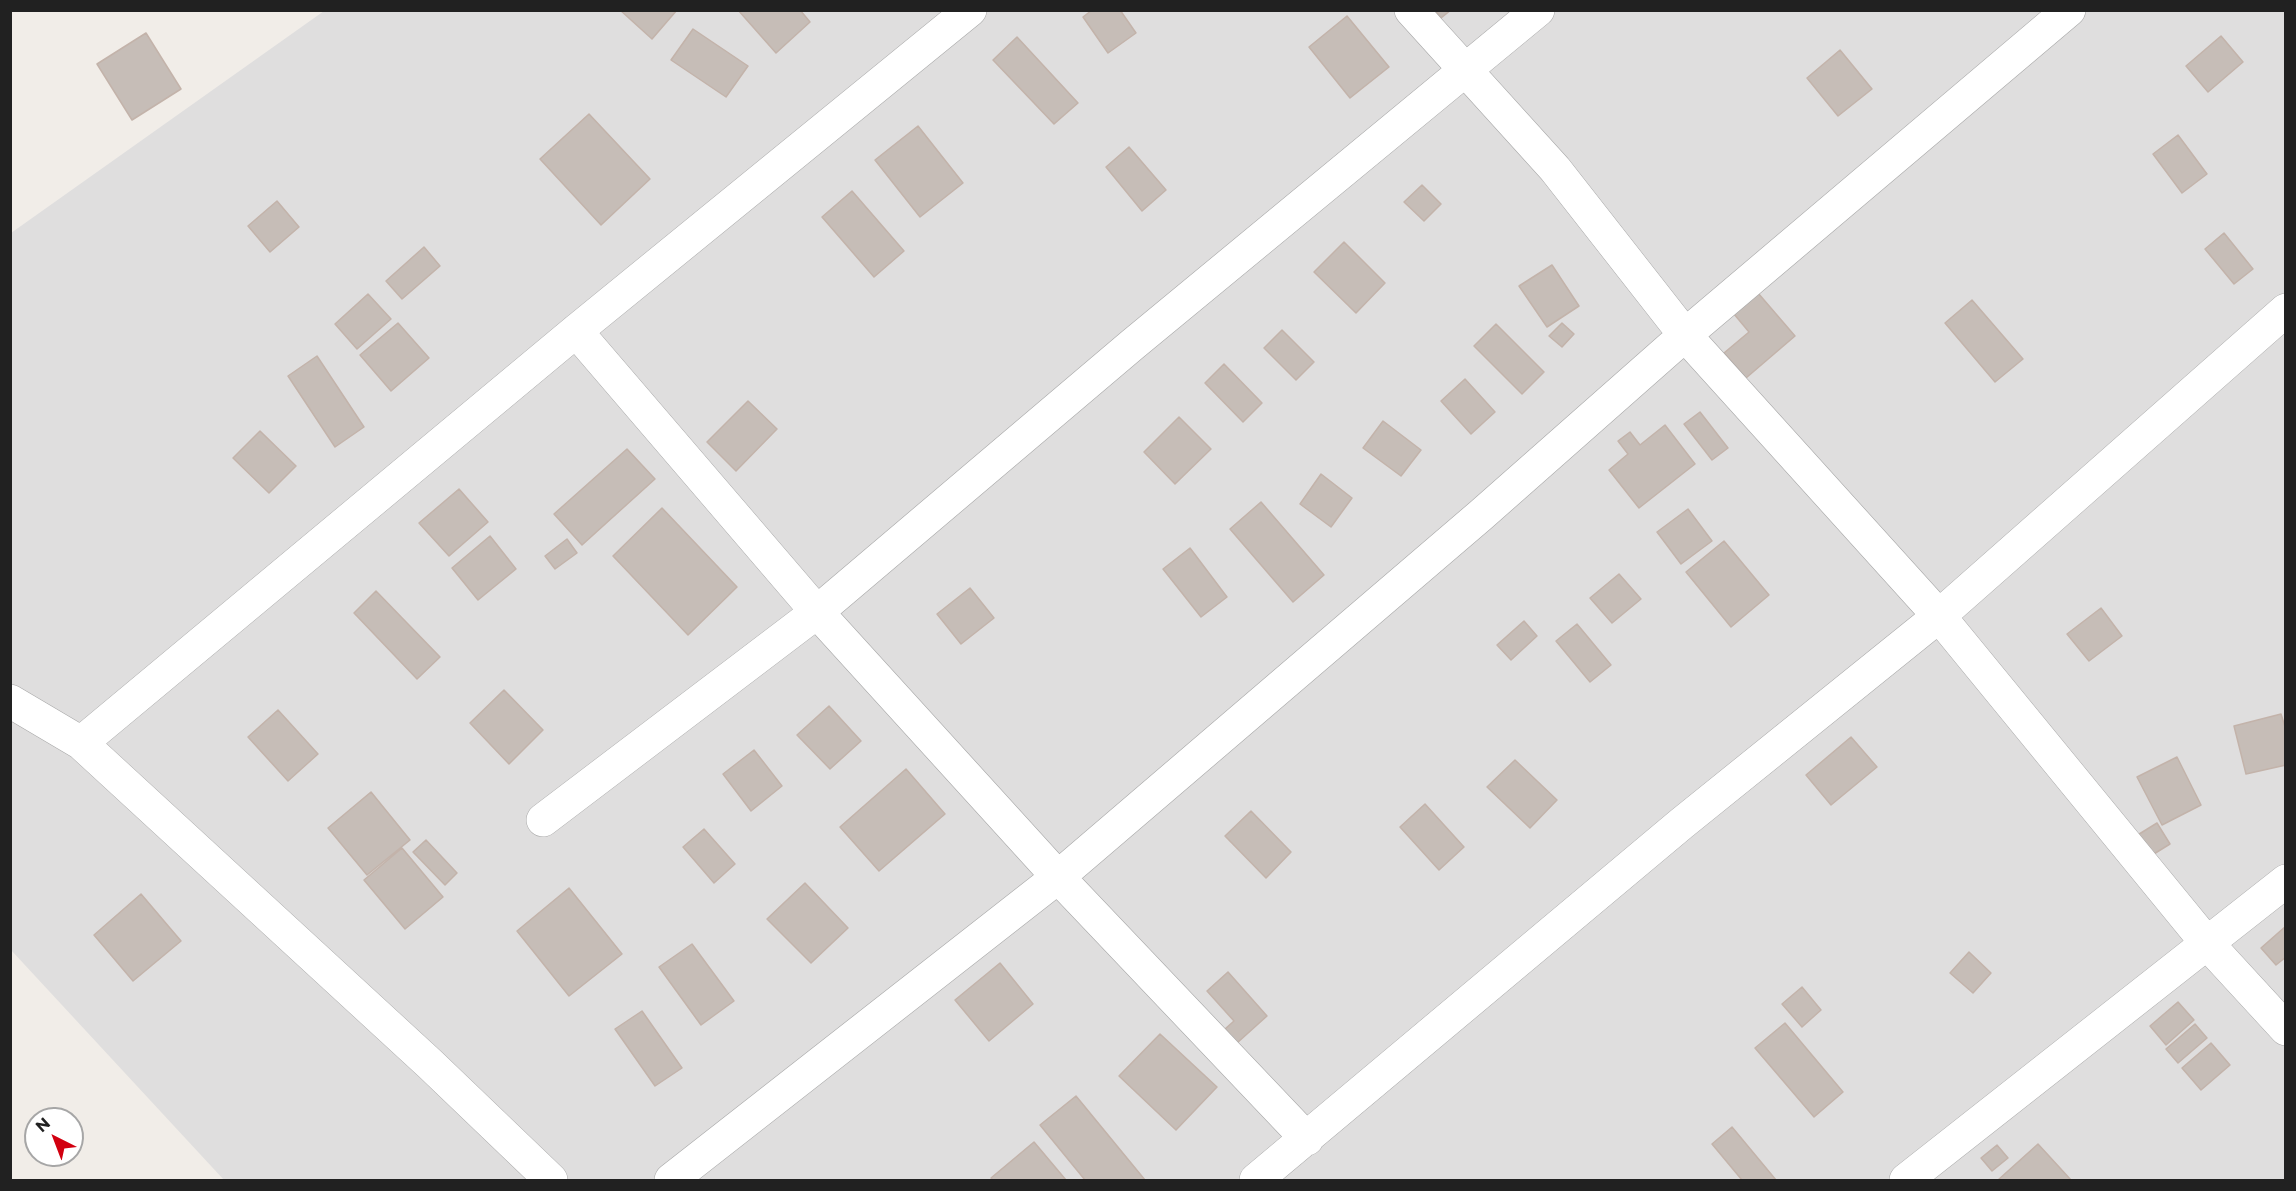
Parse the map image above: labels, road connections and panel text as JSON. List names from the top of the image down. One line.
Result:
{"north":"top left"}
